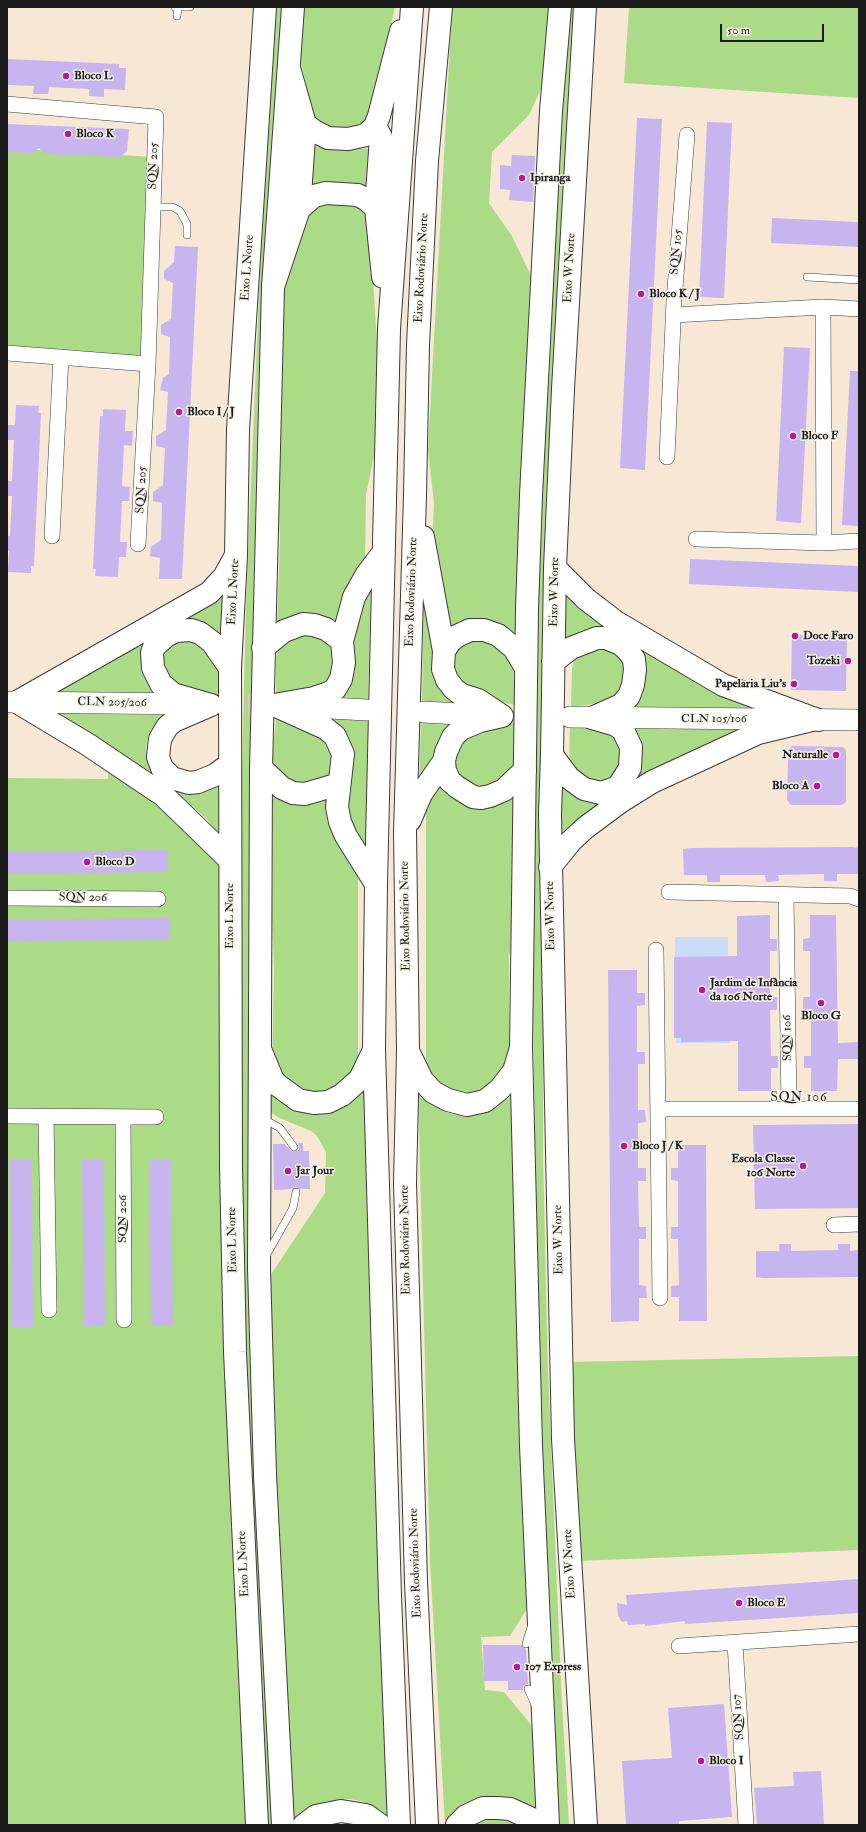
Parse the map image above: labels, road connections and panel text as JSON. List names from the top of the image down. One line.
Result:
{"streets":{"main road":["Eixo L Norte","Eixo Rodoviário Norte","Eixo W Norte"],"street":["SQN 205","SQN 105","CLN 205/206","CLN 105/106","SQN 206","SQN 106","SQN 107"]},"districts":["SQN 106"],"places":["Bloco L","Bloco K","Ipiranga","Bloco K / J","Bloco I / J","Bloco F","Doce Faro","Tozeki","Papelaria Liu's","Naturalle","Bloco A","Bloco D","Jardim de Infância da 106 Norte","Bloco G","Bloco J / K","Escola Classe 106 Norte","Jar Jour","Bloco E","107 Express","Bloco I"],"scale_bar":"50 m"}
